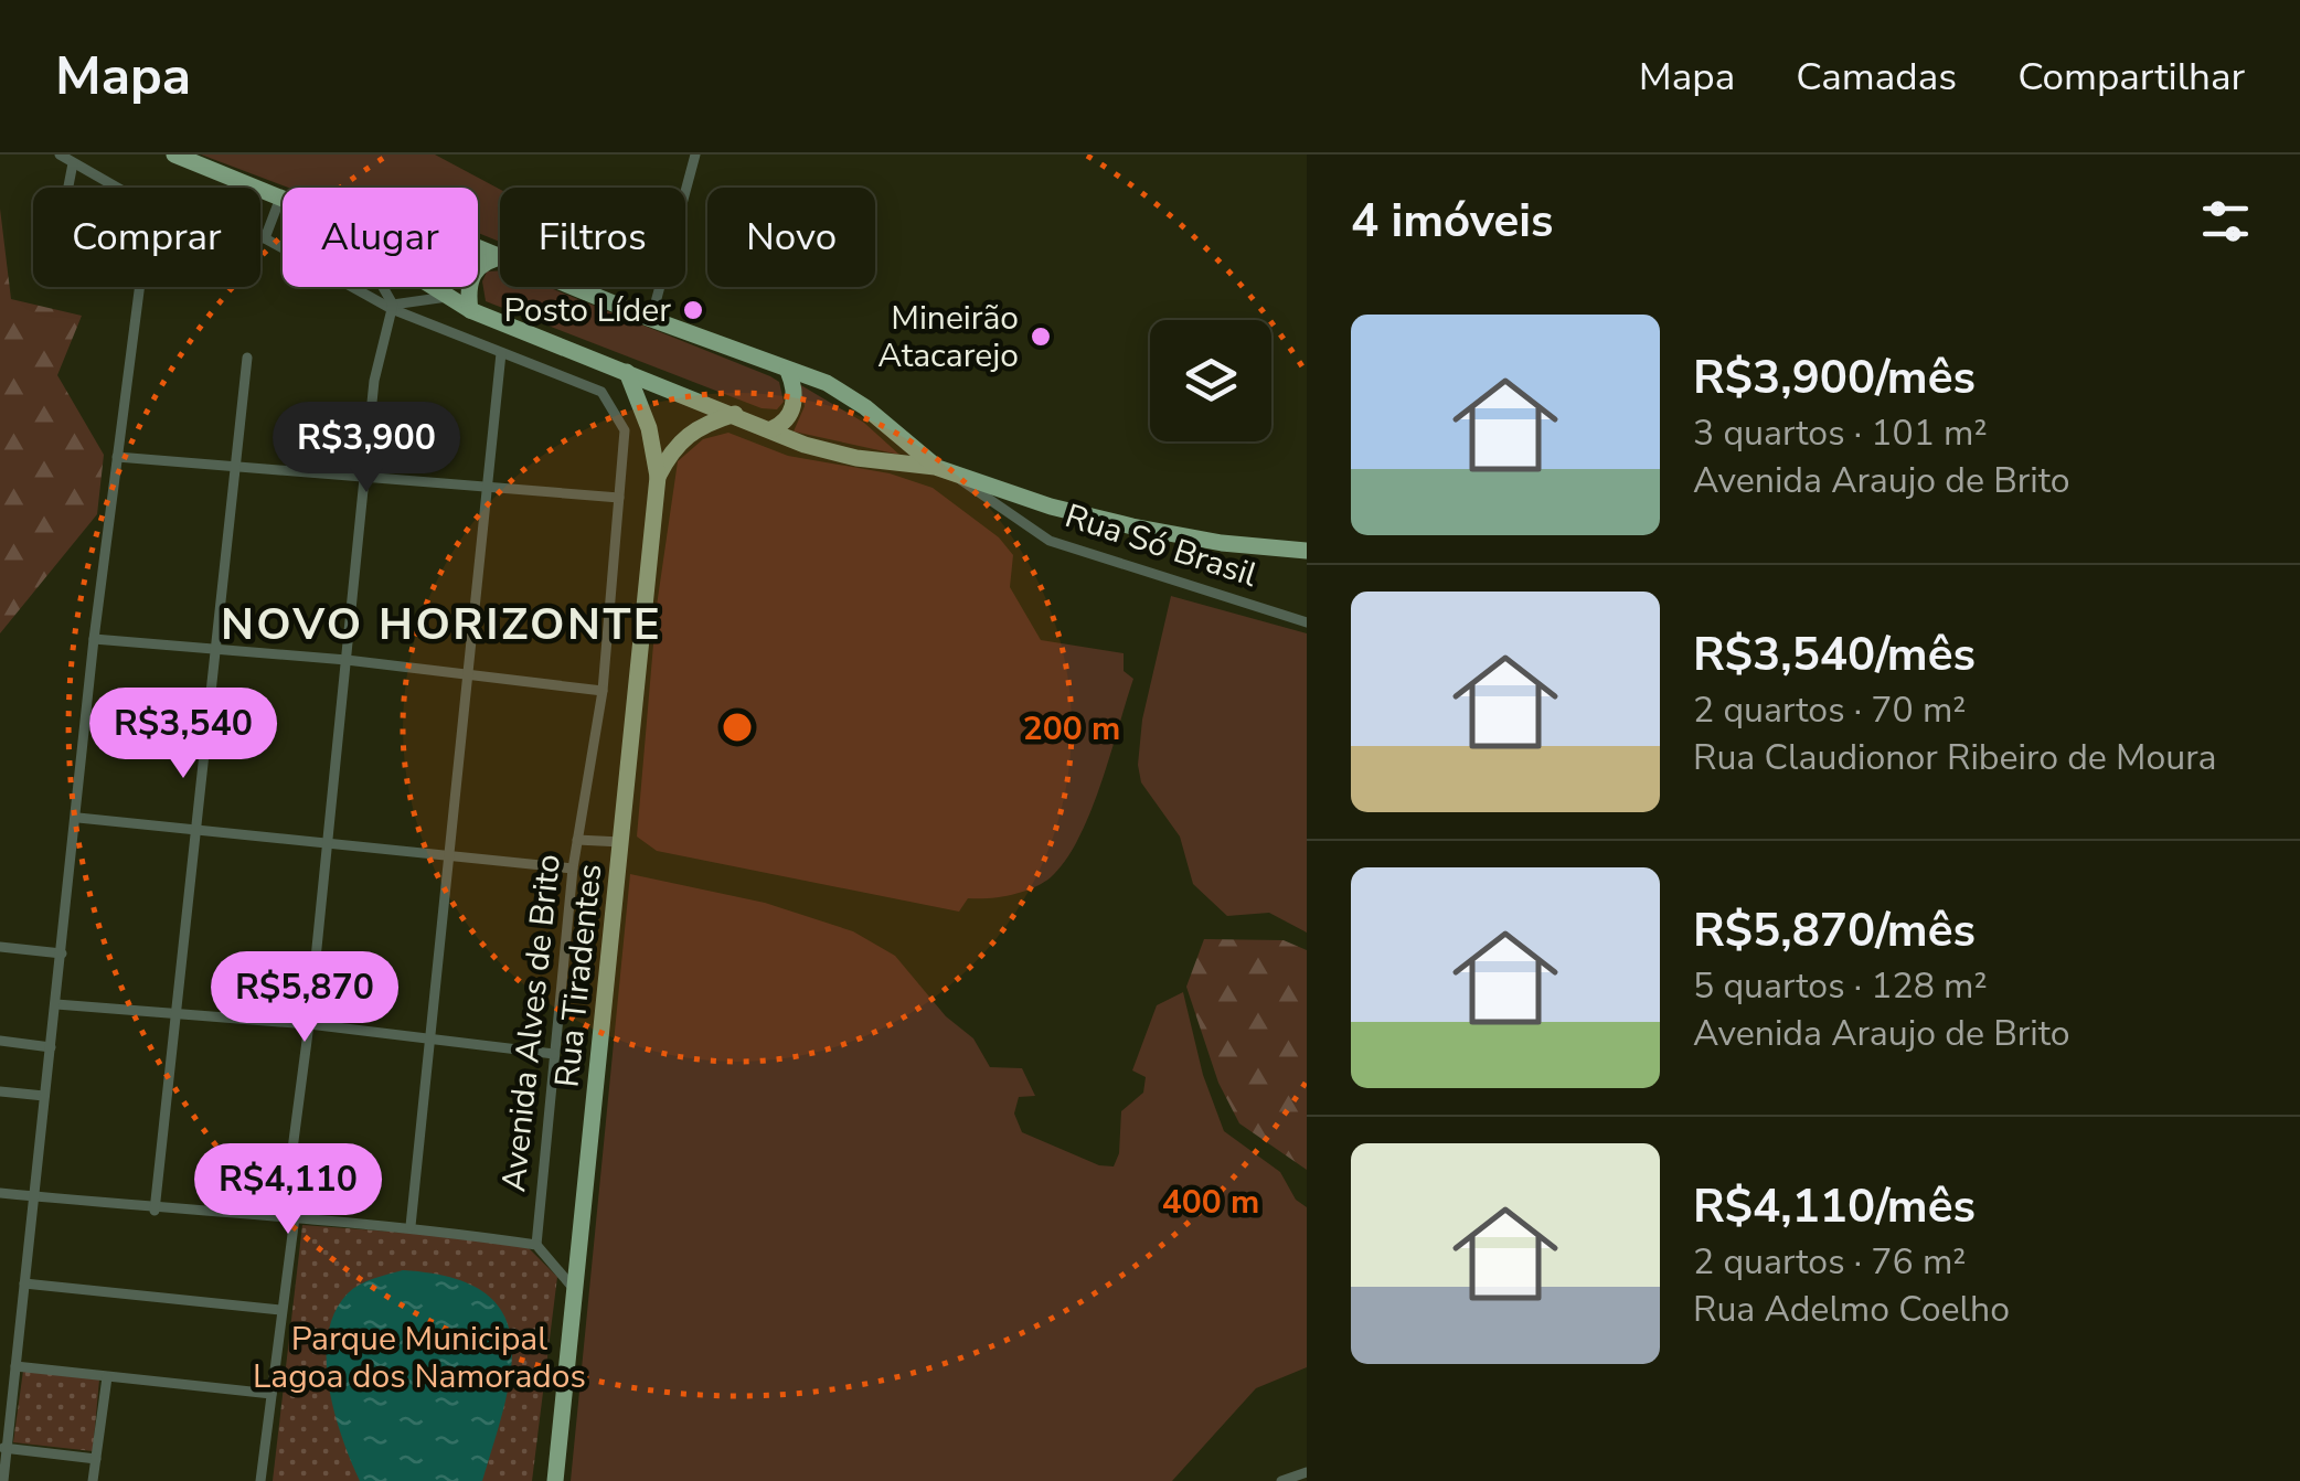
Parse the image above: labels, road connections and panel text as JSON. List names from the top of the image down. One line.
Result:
{"streets":{"main road":["Rua Tiradentes"],"street":["Rua Só Brasil","Avenida Alves de Brito"]},"districts":["NOVO HORIZONTE"],"parks":["Parque Municipal Lagoa dos Namorados"],"places":["Posto Líder","Mineirão Atacarejo"],"page":{"header":"Mapa","nav":["Mapa","Camadas","Compartilhar"],"heading":"4 imóveis","chip":["Comprar","Alugar","Filtros","Novo"],"list":[{"name":"R$3,900/mês","note":"3 quartos · 101 m² · Avenida Araujo de Brito"},{"name":"R$3,540/mês","note":"2 quartos · 70 m² · Rua Claudionor Ribeiro de Moura"},{"name":"R$5,870/mês","note":"5 quartos · 128 m² · Avenida Araujo de Brito"},{"name":"R$4,110/mês","note":"2 quartos · 76 m² · Rua Adelmo Coelho"}],"price":["R$3,900","R$3,540","R$5,870","R$4,110"]},"rings":["200 m","400 m"]}
